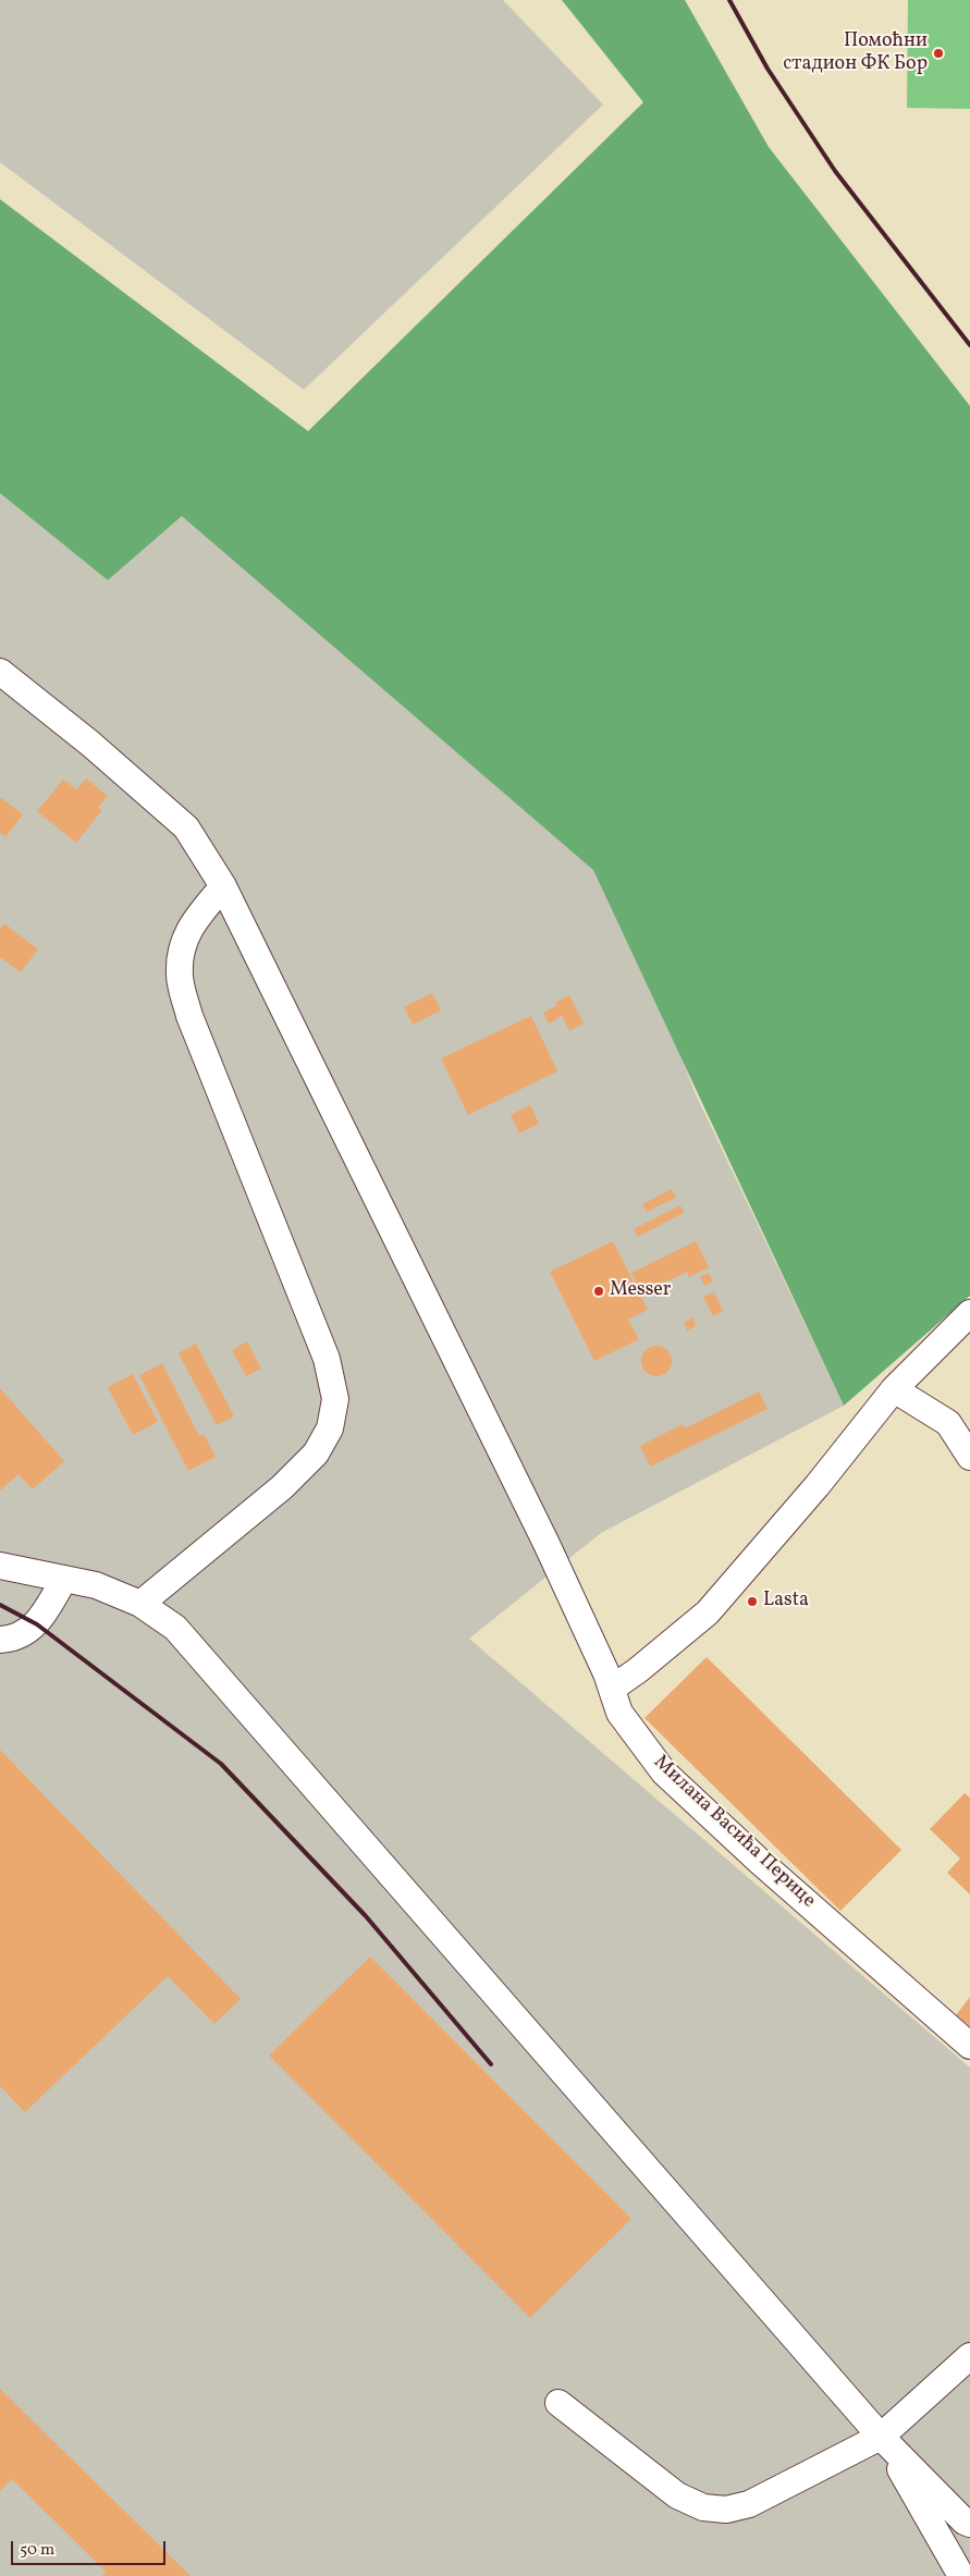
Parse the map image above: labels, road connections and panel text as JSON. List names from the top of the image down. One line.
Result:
{"streets":{"street":["Милана Васића Перице"]},"places":["Помоћни стадион ФК Бор","Messer","Lasta"],"scale_bar":"50 m"}
